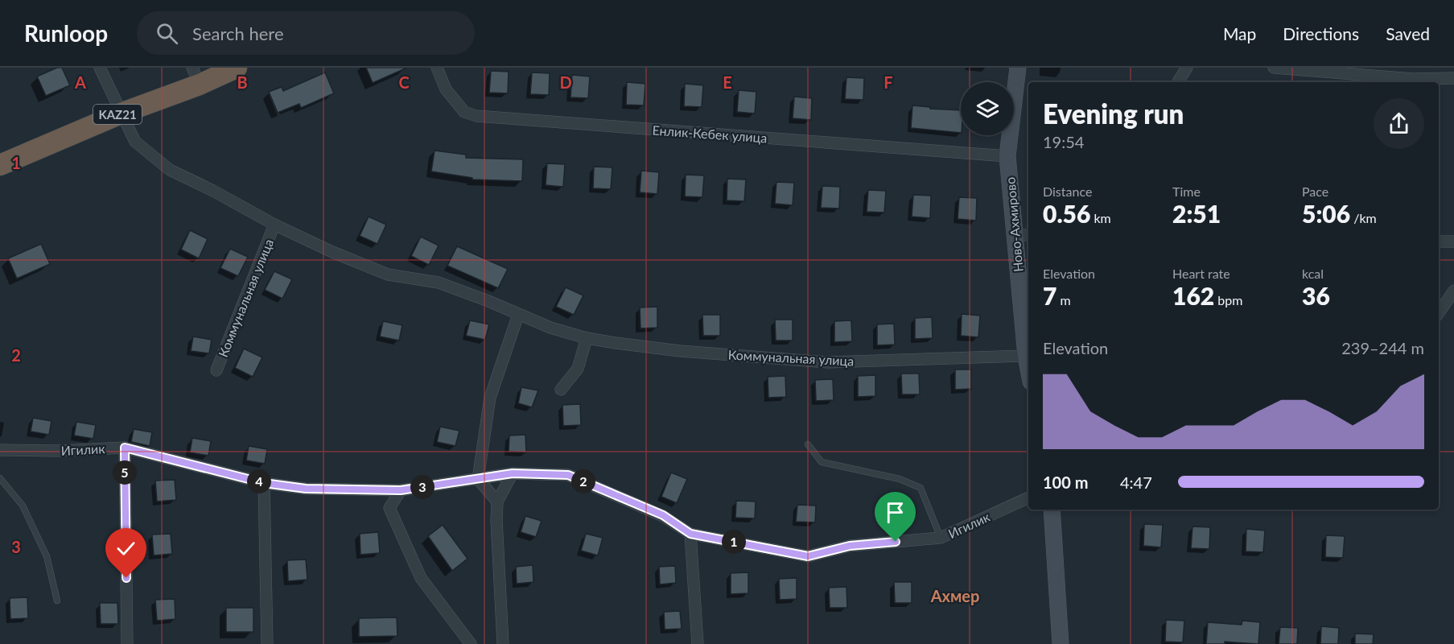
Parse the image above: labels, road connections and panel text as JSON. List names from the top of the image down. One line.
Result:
{"streets":{"highway":["KAZ21"],"street":["Енлик-Кебек улица","Ново-Ахмирово","Коммунальная улица","Игилик"]},"crossings":[["KAZ21","Коммунальная улица"],["Енлик-Кебек улица","Ново-Ахмирово"],["Ново-Ахмирово","Коммунальная улица"]],"districts":["Ахмер"],"page":{"header":"Runloop","search":"Search here","nav":["Map","Directions","Saved"],"heading":["Evening run","19:54"],"stats":[["Distance","0.56 km"],["Time","2:51"],["Pace","5:06 /km"],["Elevation","7 m"],["Heart rate","162 bpm"],["kcal","36"]],"chart":["Elevation","239–244 m"],"pins":["5","2","4","3","1"],"list":[{"name":"100 m","note":"4:47"}]},"grid":{"columns":["A","B","C","D","E","F"],"rows":["1","2","3"]}}
